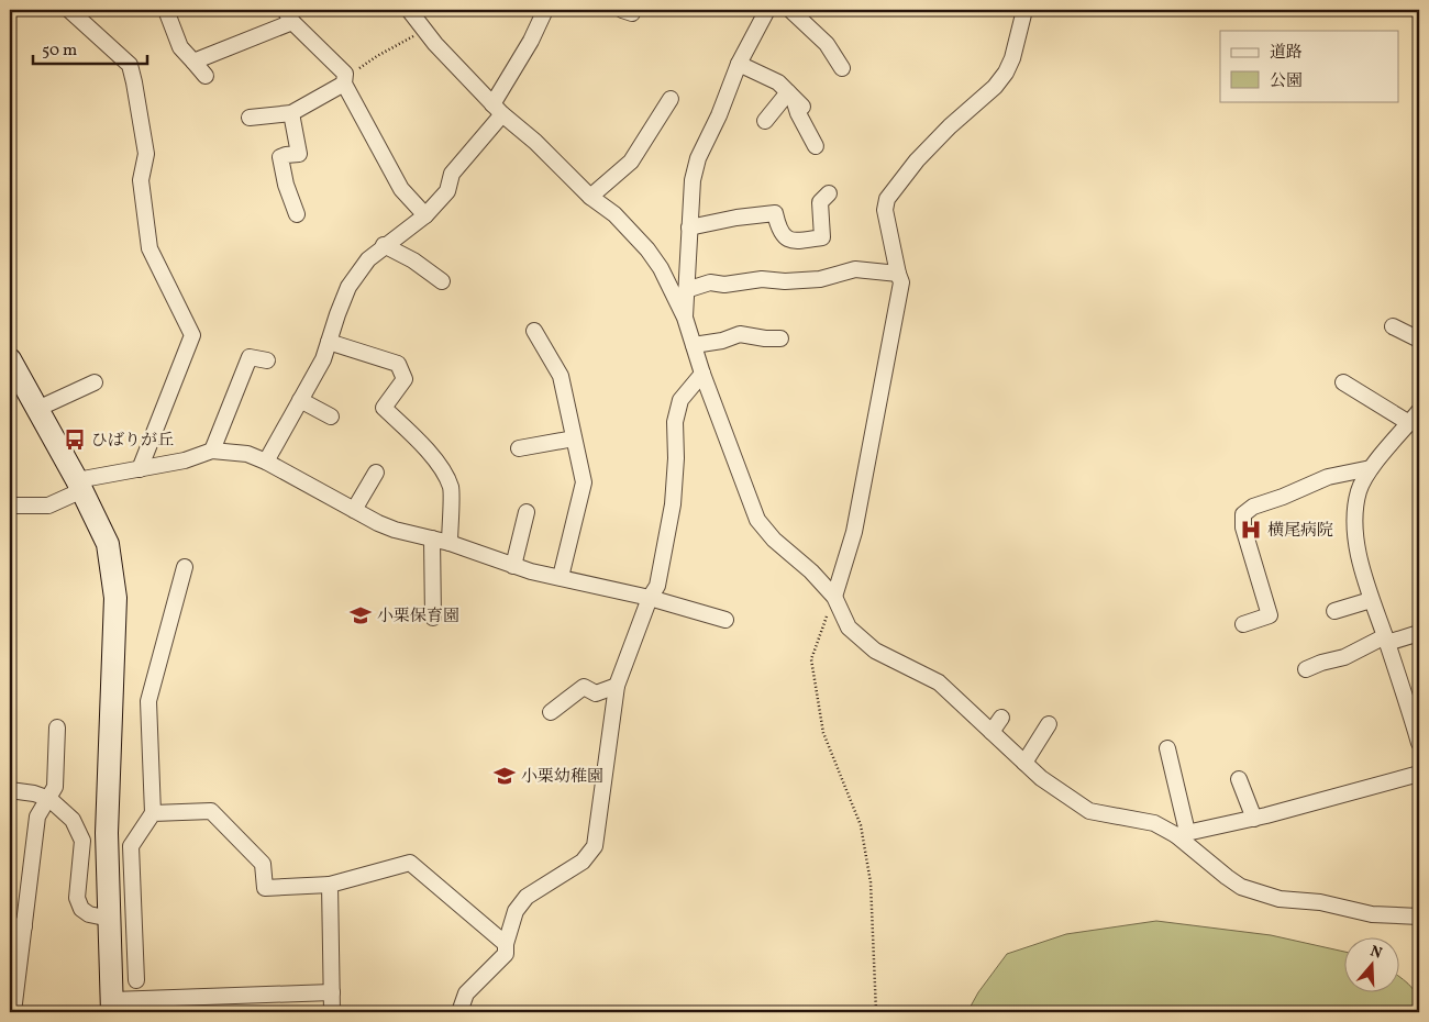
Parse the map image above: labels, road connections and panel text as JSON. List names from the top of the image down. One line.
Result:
{"places":{"bus stop":["ひばりが丘"],"hospital":["横尾病院"],"school or university":["小栗保育園","小栗幼稚園"]},"legend":["道路","公園"],"scale_bar":"50 m","north":"top"}
